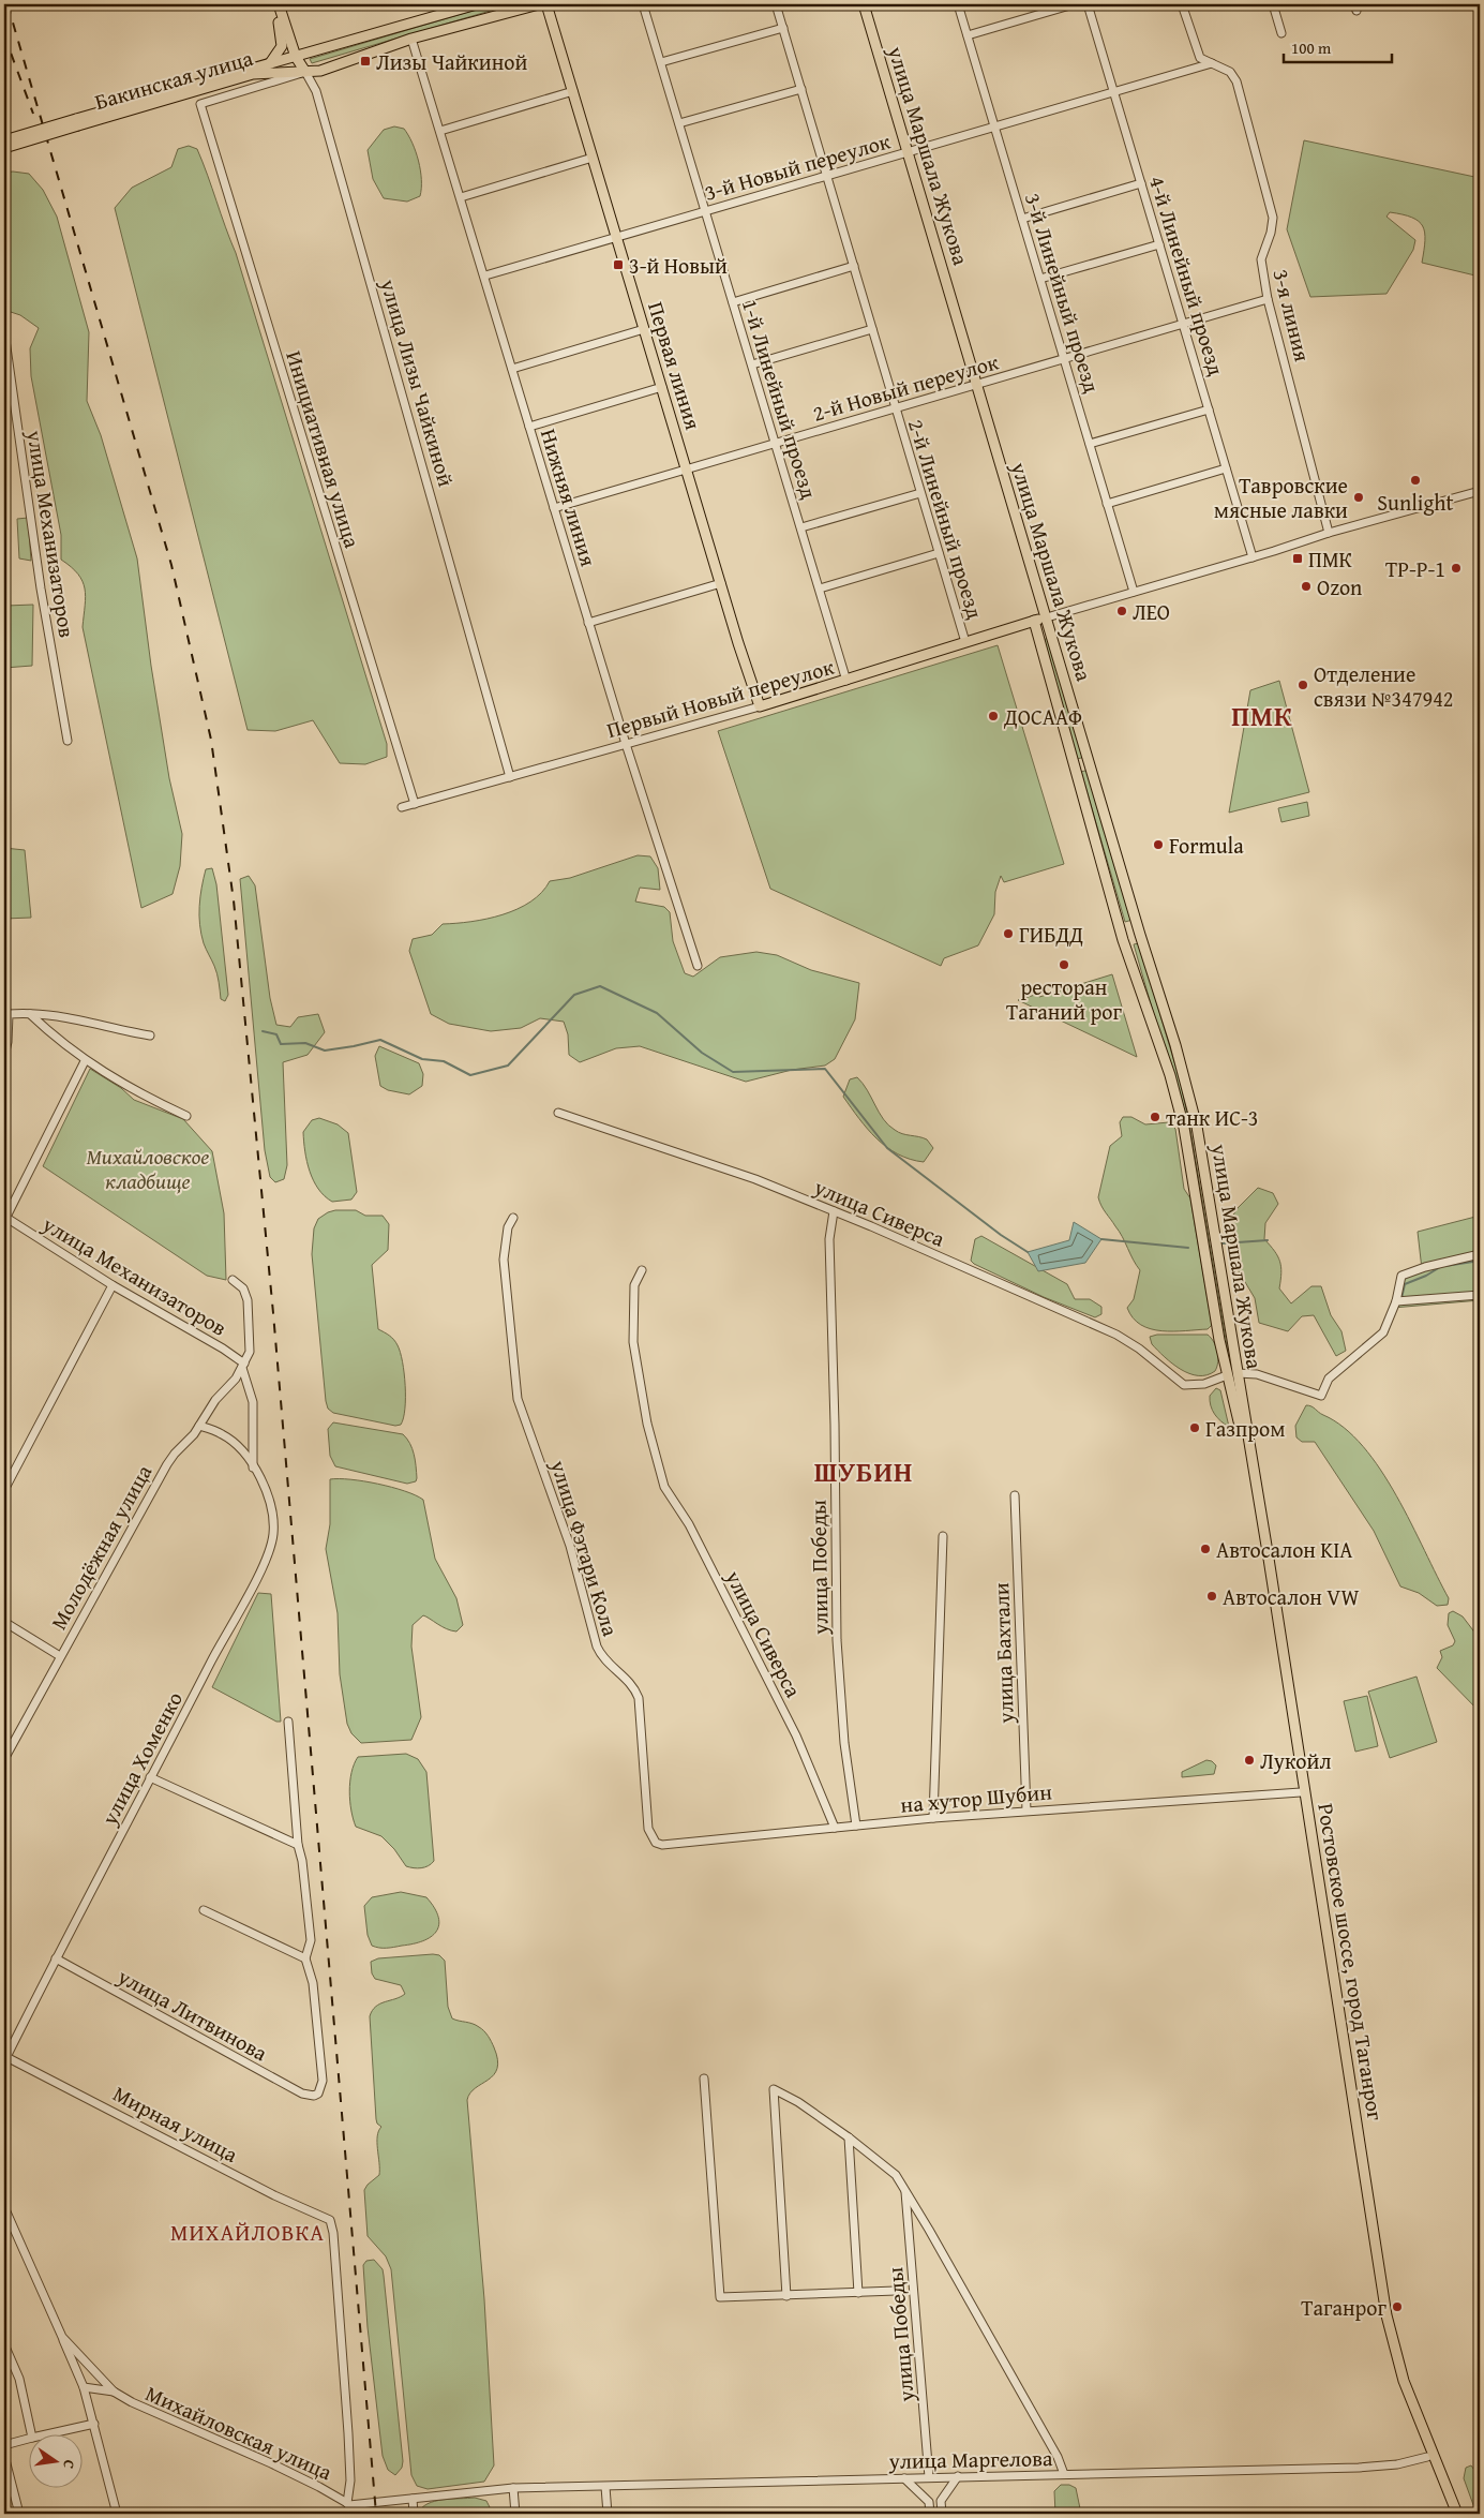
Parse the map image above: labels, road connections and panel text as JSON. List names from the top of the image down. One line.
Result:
{"streets":{"main road":["Бакинская улица","улица Маршала Жукова","Первая линия","улица Лизы Чайкиной","Первый Новый переулок","Ростовское шоссе, город Таганрог"],"street":["3-й Новый переулок","4-й Линейный проезд","3-й Линейный проезд","3-я линия","2-й Новый переулок","1-й Линейный проезд","Инициативная улица","Нижняя линия","2-й Линейный проезд","улица Механизаторов","улица Сиверса","Молодёжная улица","улица Фэтари Кола","улица Победы","улица Бахтали","улица Хоменко","на хутор Шубин","улица Литвинова","Мирная улица","Михайловская улица","улица Маргелова"]},"crossings":[["Бакинская улица","улица Лизы Чайкиной"],["Бакинская улица","Нижняя линия"],["улица Маршала Жукова","3-й Новый переулок"],["улица Маршала Жукова","2-й Новый переулок"],["улица Маршала Жукова","Первый Новый переулок"],["улица Маршала Жукова","улица Сиверса"],["улица Маршала Жукова","Ростовское шоссе, город Таганрог"],["3-й Новый переулок","4-й Линейный проезд"],["3-й Новый переулок","3-й Линейный проезд"],["3-й Новый переулок","3-я линия"],["3-й Новый переулок","Первая линия"],["3-й Новый переулок","1-й Линейный проезд"],["3-й Новый переулок","Нижняя линия"],["3-й Новый переулок","2-й Линейный проезд"],["4-й Линейный проезд","2-й Новый переулок"],["3-й Линейный проезд","2-й Новый переулок"],["3-я линия","2-й Новый переулок"],["Первая линия","2-й Новый переулок"],["Первая линия","Первый Новый переулок"],["улица Лизы Чайкиной","Первый Новый переулок"],["2-й Новый переулок","1-й Линейный проезд"],["2-й Новый переулок","Нижняя линия"],["2-й Новый переулок","2-й Линейный проезд"],["1-й Линейный проезд","Первый Новый переулок"],["Инициативная улица","Первый Новый переулок"],["Нижняя линия","Первый Новый переулок"],["2-й Линейный проезд","Первый Новый переулок"],["улица Механизаторов","Молодёжная улица"],["улица Сиверса","улица Победы"],["улица Сиверса","на хутор Шубин"],["Молодёжная улица","улица Хоменко"],["улица Фэтари Кола","на хутор Шубин"],["улица Победы","на хутор Шубин"],["улица Победы","улица Маргелова"],["улица Бахтали","на хутор Шубин"],["улица Хоменко","улица Литвинова"],["улица Хоменко","Мирная улица"],["на хутор Шубин","Ростовское шоссе, город Таганрог"],["Ростовское шоссе, город Таганрог","улица Маргелова"],["Мирная улица","Михайловская улица"],["Мирная улица","улица Маргелова"],["Михайловская улица","улица Маргелова"]],"districts":["ПМК","ШУБИН","МИХАЙЛОВКА"],"parks":["Михайловское кладбище"],"places":{"transit":["Лизы Чайкиной","3-й Новый","ПМК"],"other":["Sunlight","Тавровские мясные лавки","ТР-Р-1","Ozon","ЛЕО","Отделение связи №347942","ДОСААФ","Formula","ГИБДД","ресторан Таганий рог","танк ИС-3","Газпром","Автосалон KIA","Автосалон VW","Лукойл","Таганрог"]},"scale_bar":"100 m","north":"right"}
